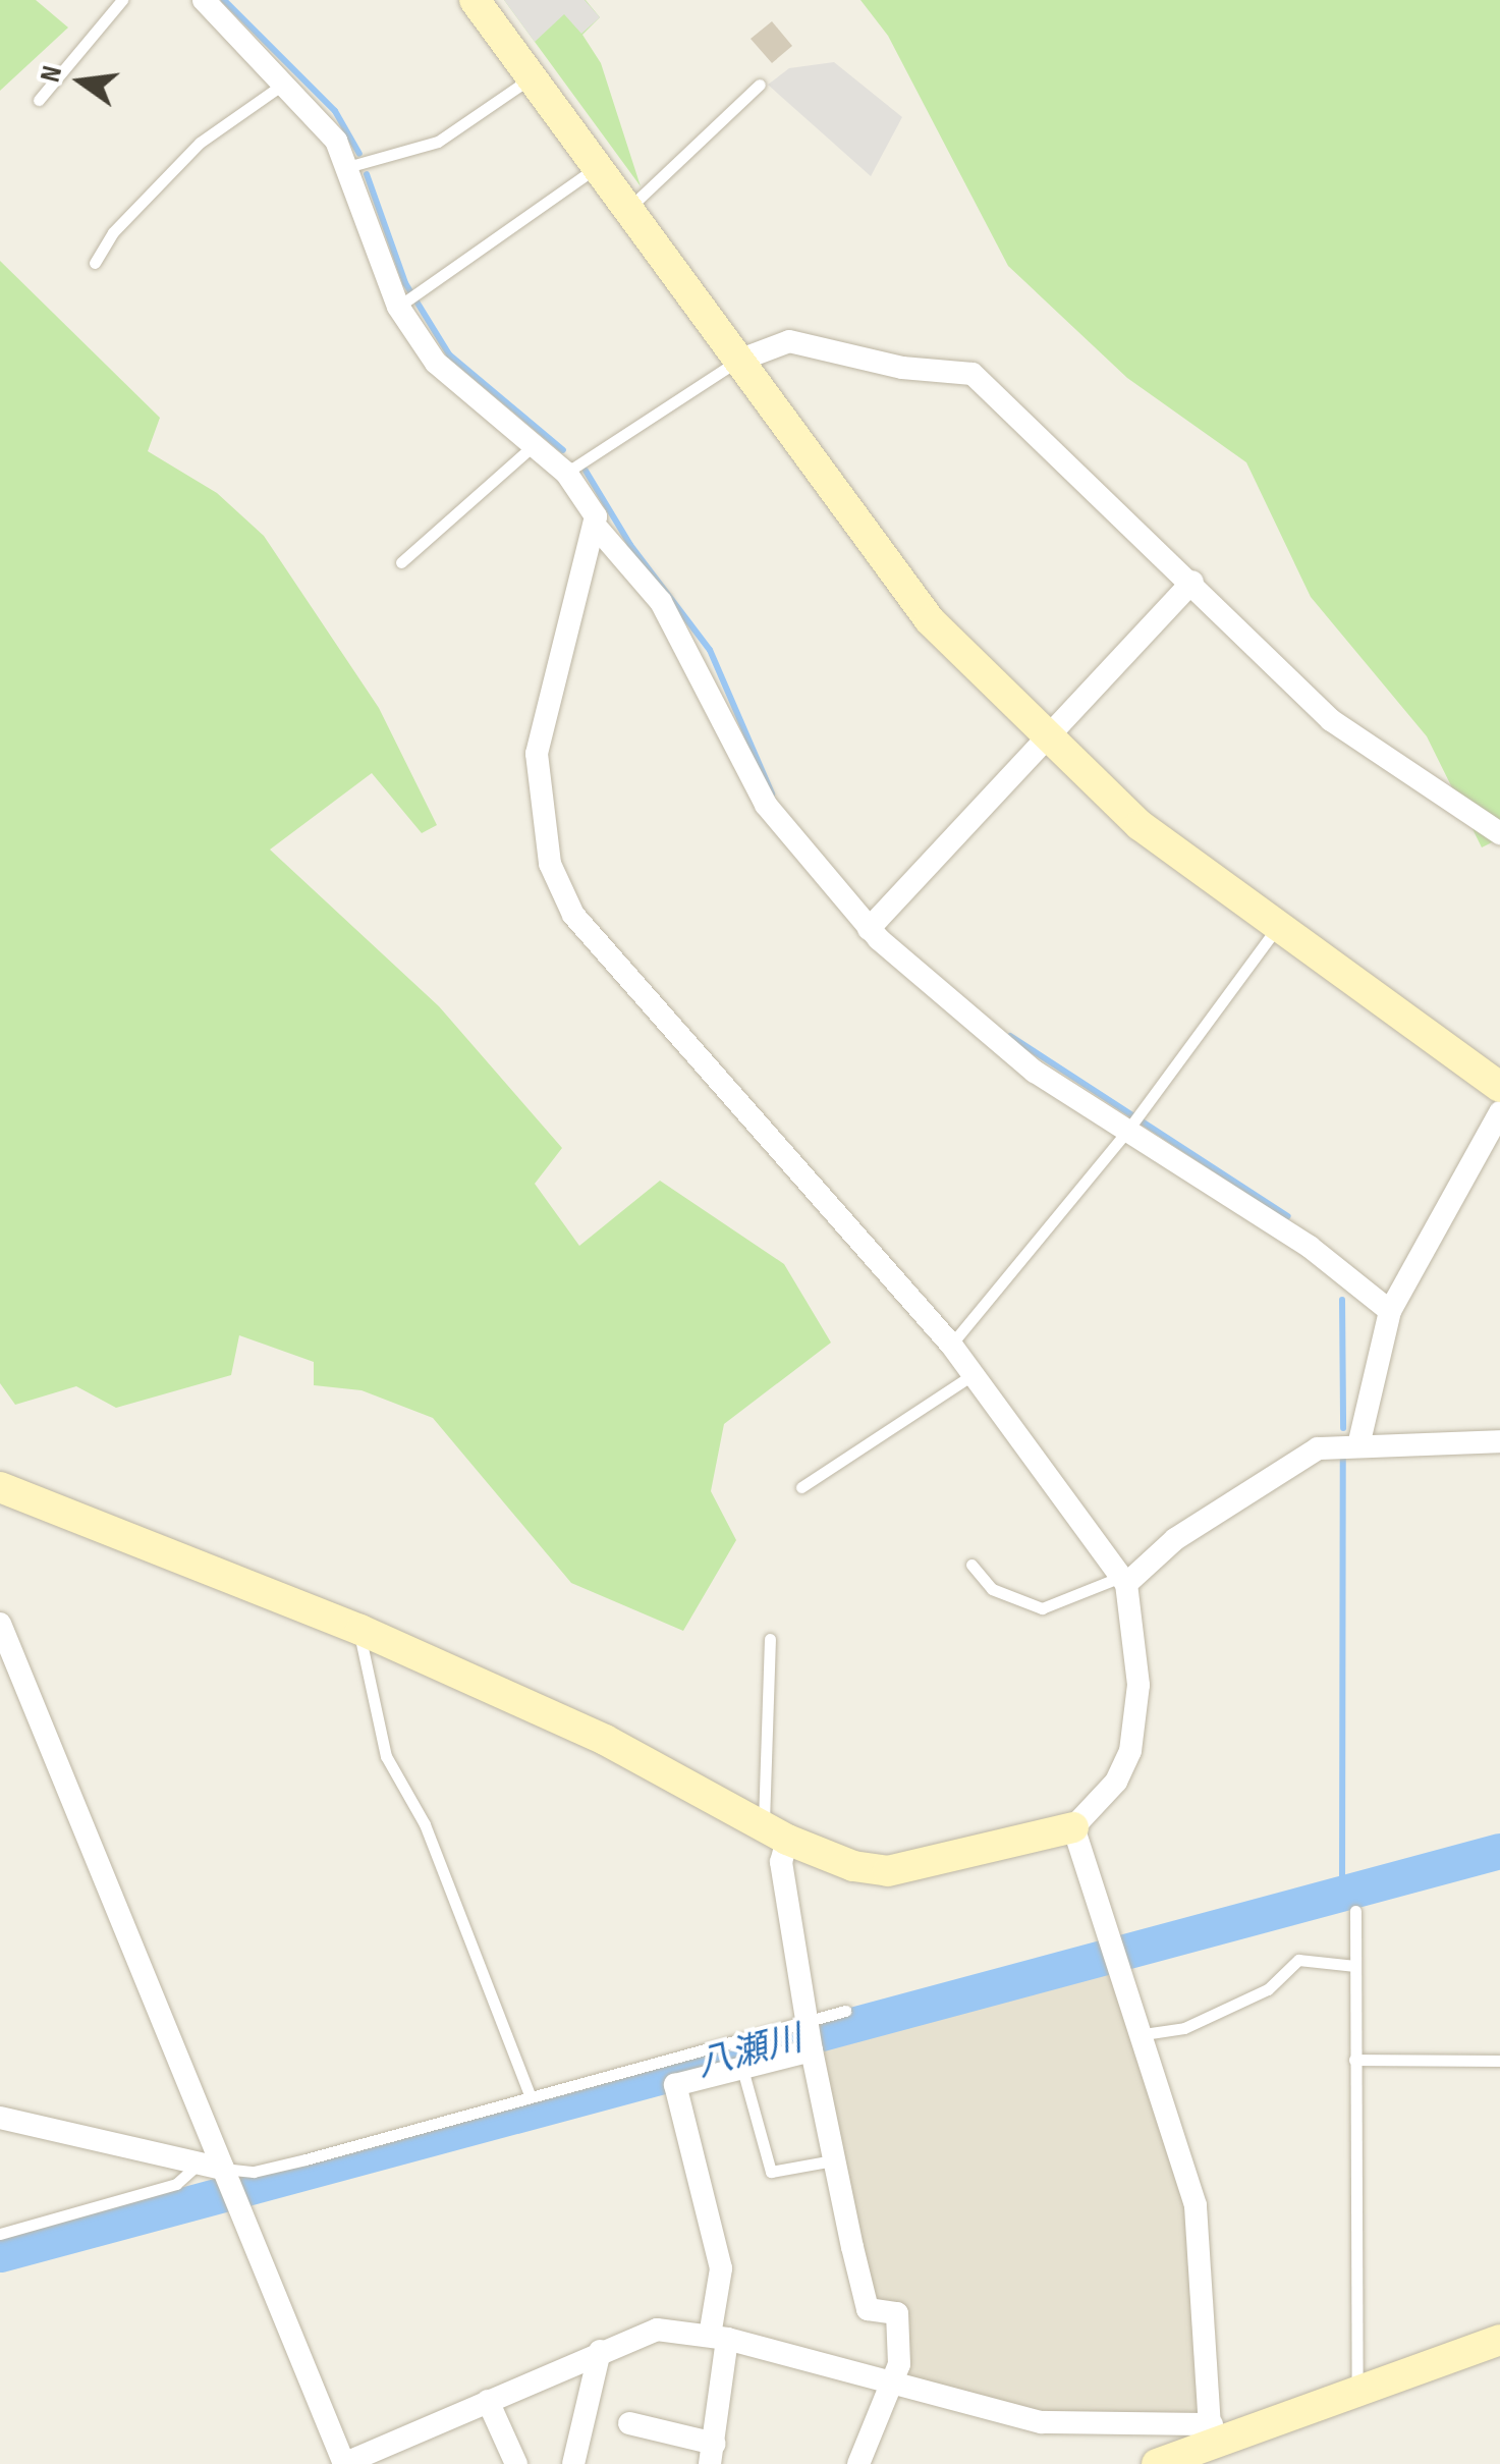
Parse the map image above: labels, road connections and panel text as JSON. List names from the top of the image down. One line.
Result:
{"water":["八瀬川"],"north":"left"}
